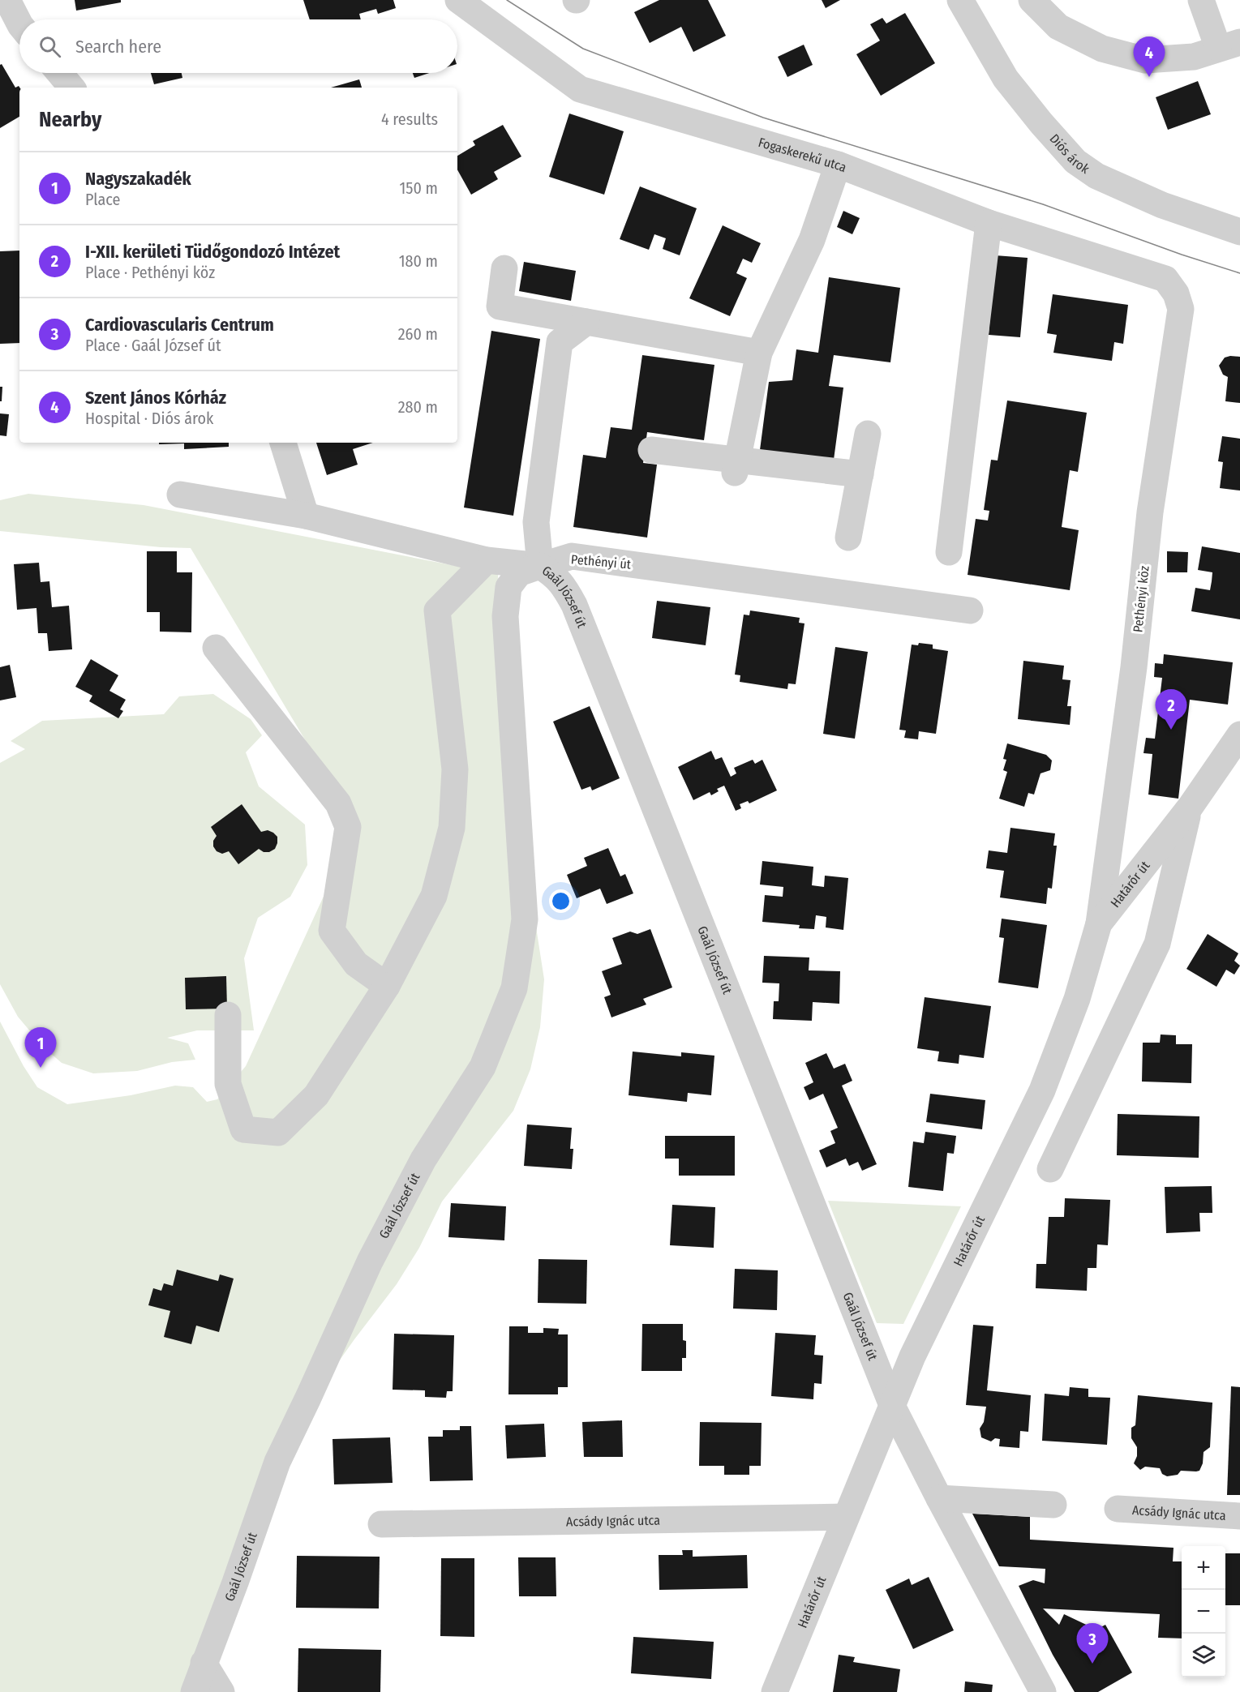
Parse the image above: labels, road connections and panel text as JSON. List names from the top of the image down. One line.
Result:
{"streets":{"street":["Diós árok","Fogaskerekű utca","Pethényi út","Gaál József út","Pethényi köz","Határőr út","Acsády Ignác utca"]},"crossings":[["Fogaskerekű utca","Pethényi köz"],["Pethényi út","Gaál József út"],["Gaál József út","Határőr út"],["Pethényi köz","Határőr út"],["Határőr út","Acsády Ignác utca"]],"page":{"search":"Search here","pins":["4","2","1","3"],"heading":["Nearby","4 results"],"list":[{"mark":"1","name":"Nagyszakadék","note":"Place","value":"150 m"},{"mark":"2","name":"I-XII. kerületi Tüdőgondozó Intézet","note":"Place · Pethényi köz","value":"180 m"},{"mark":"3","name":"Cardiovascularis Centrum","note":"Place · Gaál József út","value":"260 m"},{"mark":"4","name":"Szent János Kórház","note":"Hospital · Diós árok","value":"280 m"}],"map_buttons":["+","−"]}}
